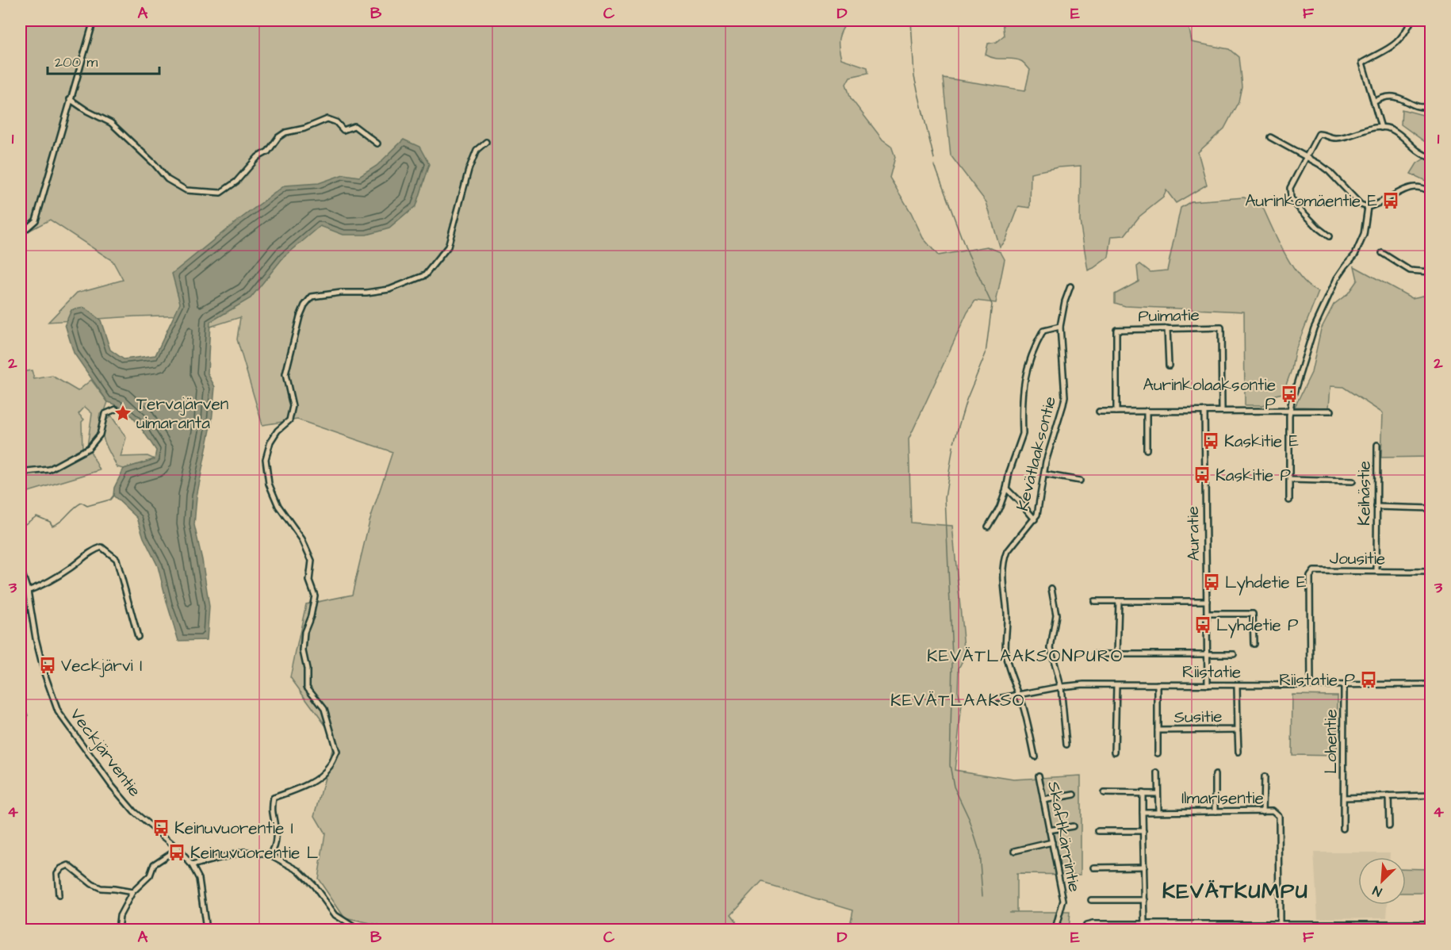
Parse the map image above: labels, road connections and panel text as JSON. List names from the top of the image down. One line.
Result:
{"streets":{"street":["Puimatie","Kevätlaaksontie","Keihästie","Auratie","Jousitie","Riistatie","Susitie","Lohentie","Veckjärventie","Ilmarisentie","Skaftkärrintie"]},"crossings":[["Kevätlaaksontie","Riistatie"],["Keihästie","Jousitie"],["Auratie","Riistatie"],["Jousitie","Riistatie"],["Riistatie","Susitie"],["Riistatie","Lohentie"]],"districts":["KEVÄTLAAKSONPURO","KEVÄTLAAKSO","KEVÄTKUMPU"],"places":{"bus stop":["Aurinkomäentie E","Aurinkolaaksontie P","Kaskitie E","Kaskitie P","Lyhdetie E","Lyhdetie P","Veckjärvi I","Riistatie P","Keinuvuorentie I","Keinuvuorentie L"],"place":["Tervajärven uimaranta"]},"scale_bar":"200 m","north":"bottom left","grid":{"columns":["A","B","C","D","E","F"],"rows":["1","2","3","4"]}}
